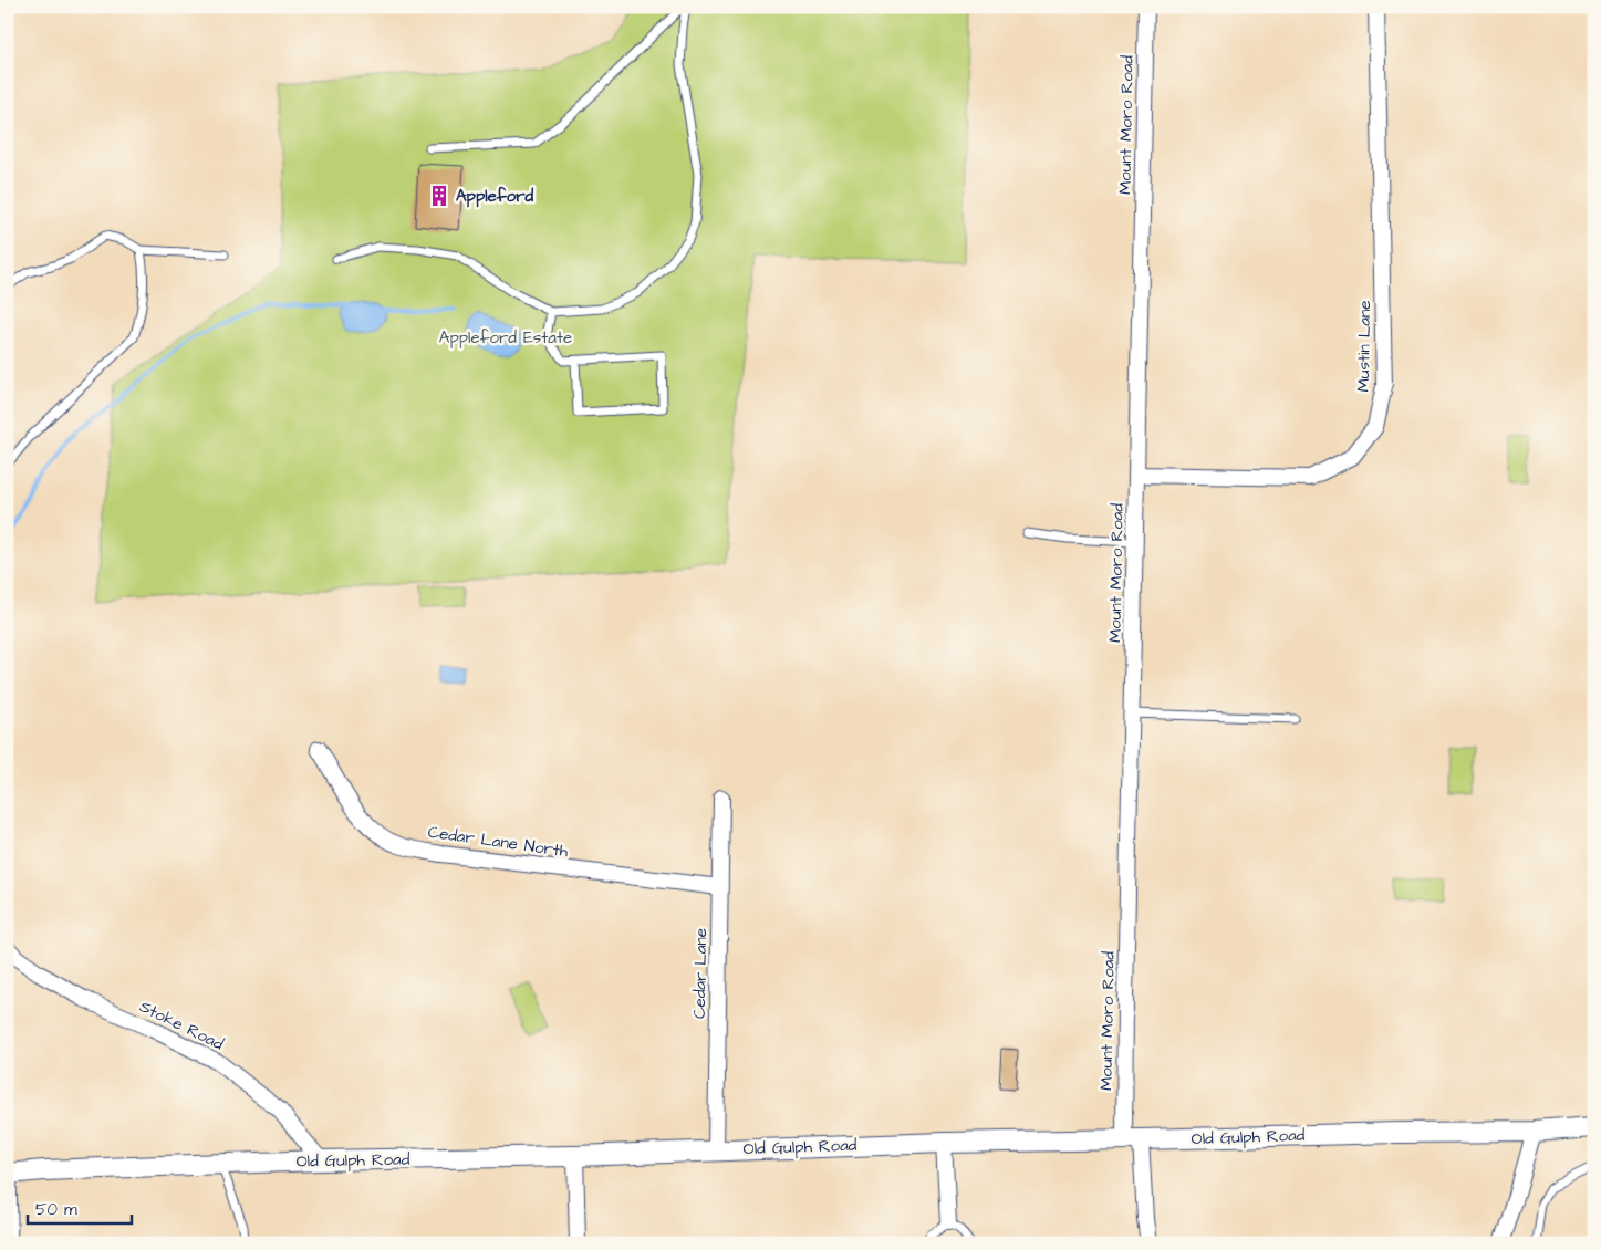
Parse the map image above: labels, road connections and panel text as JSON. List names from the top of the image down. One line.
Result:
{"streets":{"street":["Mount Moro Road","Mustin Lane","Cedar Lane North","Cedar Lane","Stoke Road","Old Gulph Road"]},"crossings":[["Mount Moro Road","Mustin Lane"],["Mount Moro Road","Old Gulph Road"],["Cedar Lane North","Cedar Lane"],["Cedar Lane","Old Gulph Road"],["Stoke Road","Old Gulph Road"]],"parks":["Appleford Estate"],"places":{"building":["Appleford"]},"scale_bar":"50 m"}
